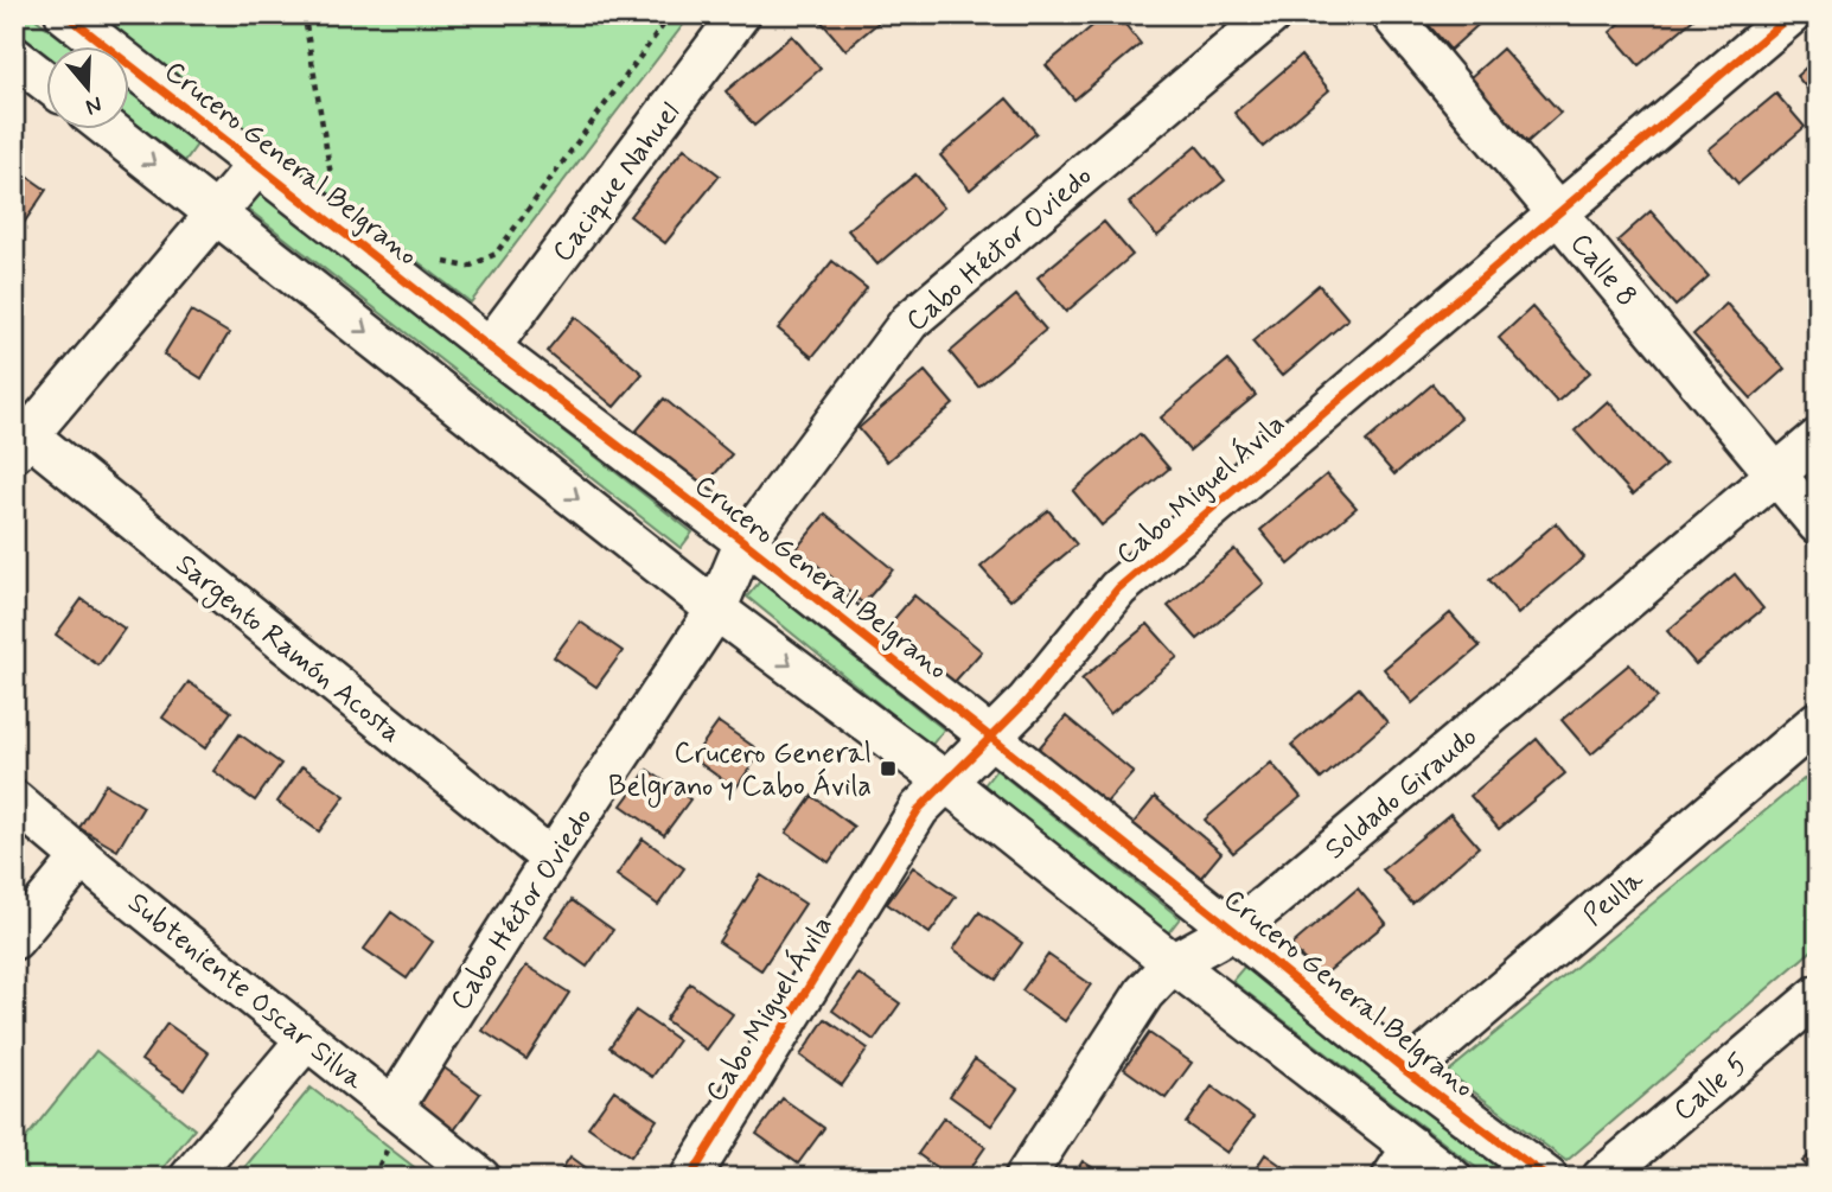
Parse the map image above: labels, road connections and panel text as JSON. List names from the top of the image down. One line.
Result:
{"streets":{"street":["Crucero General Belgrano","Cacique Nahuel","Cabo Héctor Oviedo","Calle 8","Cabo Miguel Ávila","Sargento Ramón Acosta","Soldado Giraudo","Peulla","Subteniente Oscar Silva","Calle 5"]},"crossings":[["Crucero General Belgrano","Cacique Nahuel"],["Crucero General Belgrano","Cabo Héctor Oviedo"],["Crucero General Belgrano","Cabo Miguel Ávila"],["Crucero General Belgrano","Soldado Giraudo"],["Crucero General Belgrano","Peulla"],["Cabo Héctor Oviedo","Sargento Ramón Acosta"],["Cabo Héctor Oviedo","Subteniente Oscar Silva"],["Calle 8","Cabo Miguel Ávila"],["Calle 8","Soldado Giraudo"]],"places":{"transit":["Crucero General Belgrano y Cabo Ávila"]},"north":"bottom"}
